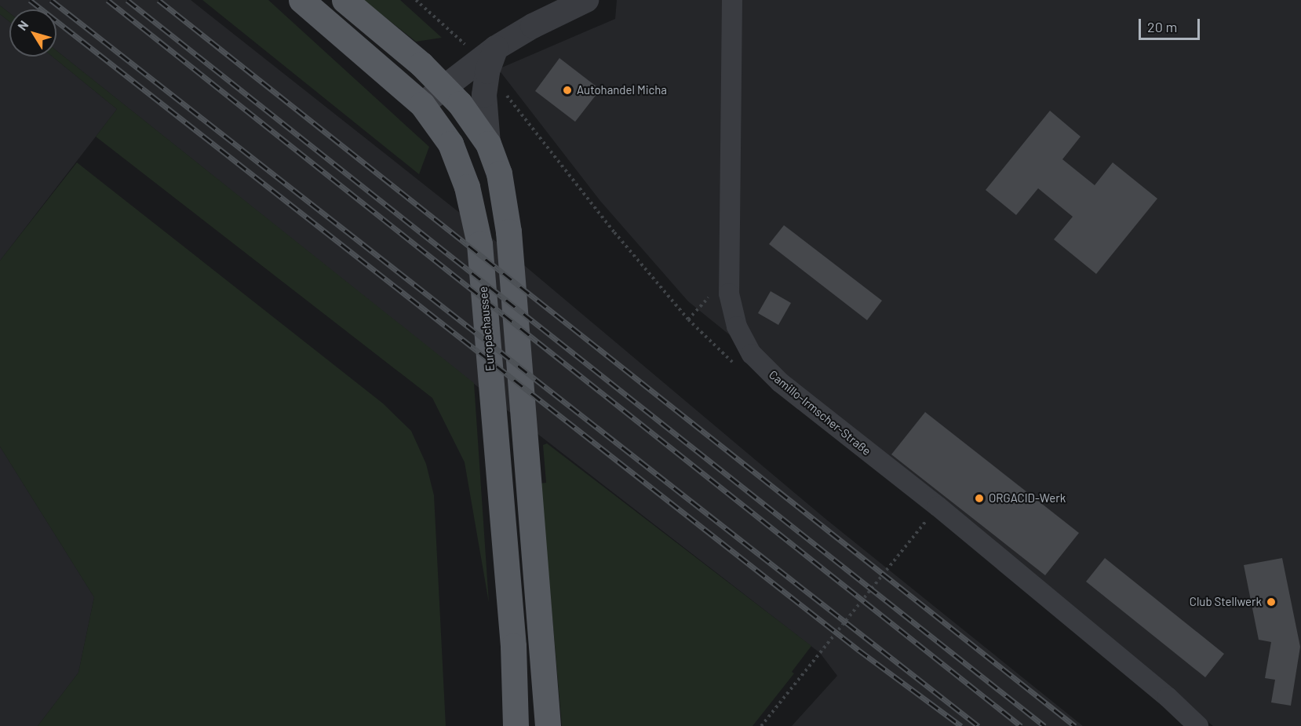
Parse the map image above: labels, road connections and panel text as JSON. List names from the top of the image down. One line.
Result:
{"streets":{"main road":["Europachaussee"],"street":["Camillo-Irmscher-Straße"]},"places":["Autohandel Micha","ORGACID-Werk","Club Stellwerk"],"scale_bar":"20 m","north":"top left"}
